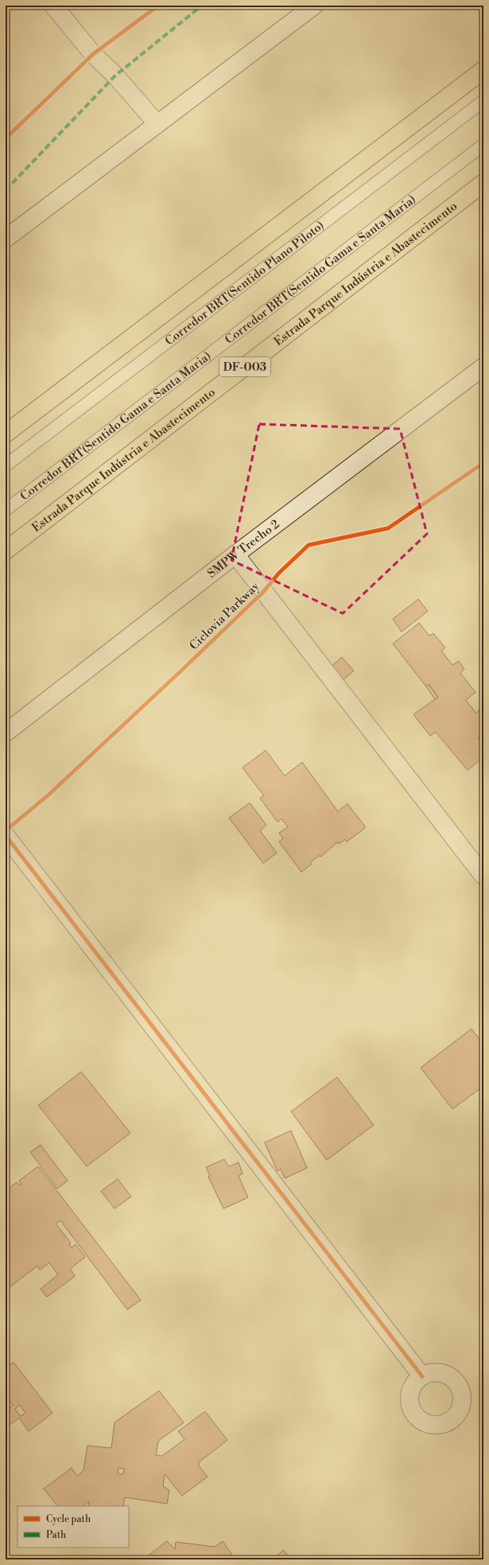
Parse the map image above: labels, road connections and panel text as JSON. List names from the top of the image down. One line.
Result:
{"streets":{"highway":["Estrada Parque Indústria e Abastecimento","DF-003"],"street":["SMPW Trecho 2"],"lane":["Corredor BRT(Sentido Gama e Santa Maria)","Corredor BRT(Sentido Plano Piloto)"],"cycle path":["Ciclovia Parkway"]},"legend":["Cycle path","Path"]}
